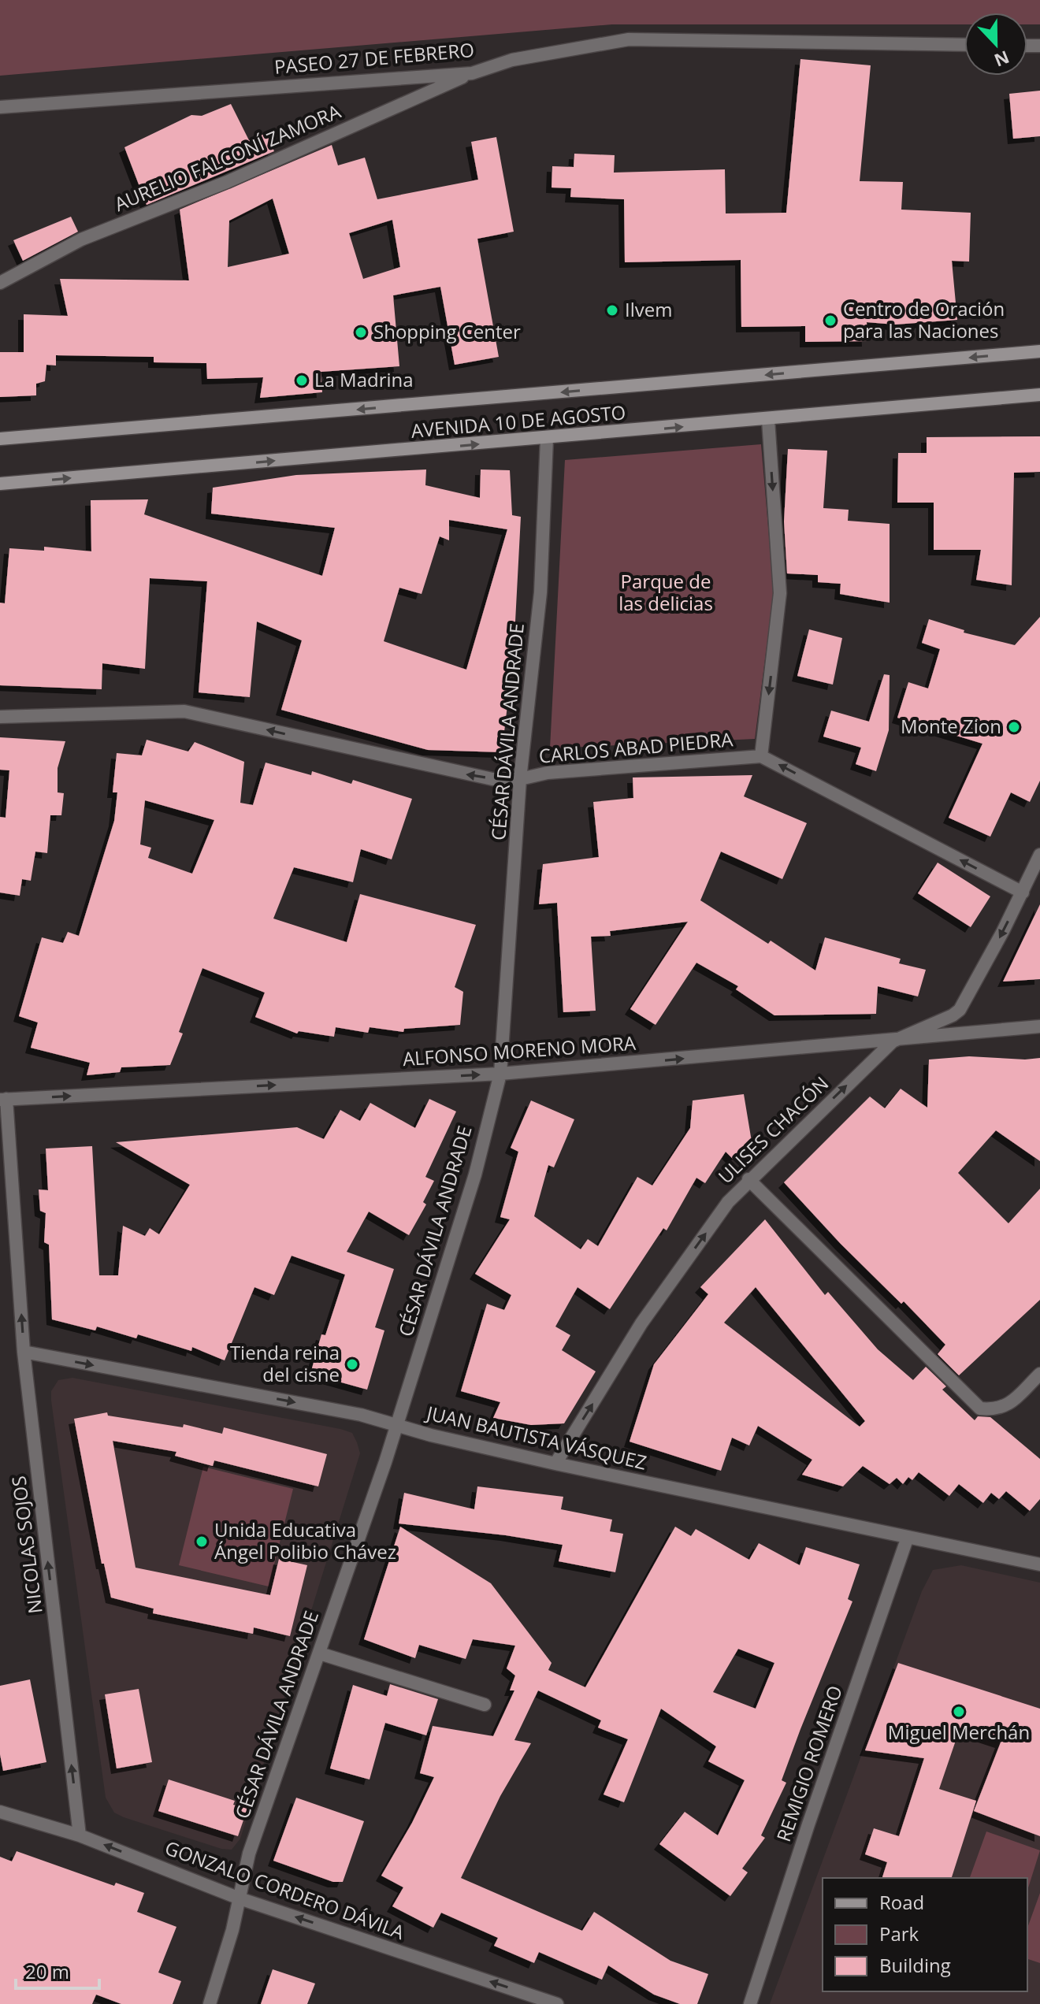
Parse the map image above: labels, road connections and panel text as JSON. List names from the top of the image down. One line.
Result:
{"streets":{"main road":["AVENIDA 10 DE AGOSTO"],"street":["PASEO 27 DE FEBRERO","AURELIO FALCONÍ ZAMORA","CÉSAR DÁVILA ANDRADE","CARLOS ABAD PIEDRA","ALFONSO MORENO MORA","ULISES CHACÓN","JUAN BAUTISTA VÁSQUEZ","NICOLAS SOJOS","REMIGIO ROMERO","GONZALO CORDERO DÁVILA"]},"crossings":[["PASEO 27 DE FEBRERO","AURELIO FALCONÍ ZAMORA"],["AVENIDA 10 DE AGOSTO","CÉSAR DÁVILA ANDRADE"],["CÉSAR DÁVILA ANDRADE","CARLOS ABAD PIEDRA"],["CÉSAR DÁVILA ANDRADE","ALFONSO MORENO MORA"],["CÉSAR DÁVILA ANDRADE","JUAN BAUTISTA VÁSQUEZ"],["CÉSAR DÁVILA ANDRADE","GONZALO CORDERO DÁVILA"],["CARLOS ABAD PIEDRA","ULISES CHACÓN"],["ALFONSO MORENO MORA","ULISES CHACÓN"],["ALFONSO MORENO MORA","NICOLAS SOJOS"],["ULISES CHACÓN","JUAN BAUTISTA VÁSQUEZ"],["JUAN BAUTISTA VÁSQUEZ","NICOLAS SOJOS"],["JUAN BAUTISTA VÁSQUEZ","REMIGIO ROMERO"],["NICOLAS SOJOS","GONZALO CORDERO DÁVILA"]],"one_way":["CARLOS ABAD PIEDRA","ALFONSO MORENO MORA","JUAN BAUTISTA VÁSQUEZ","NICOLAS SOJOS","GONZALO CORDERO DÁVILA"],"parks":["Parque de las delicias"],"places":["Ilvem","Centro de Oración para las Naciones","Shopping Center","La Madrina","Monte Zion","Tienda reina del cisne","Unida Educativa Ángel Polibio Chávez","Miguel Merchán"],"legend":["Road","Park","Building"],"scale_bar":"20 m","north":"bottom"}
